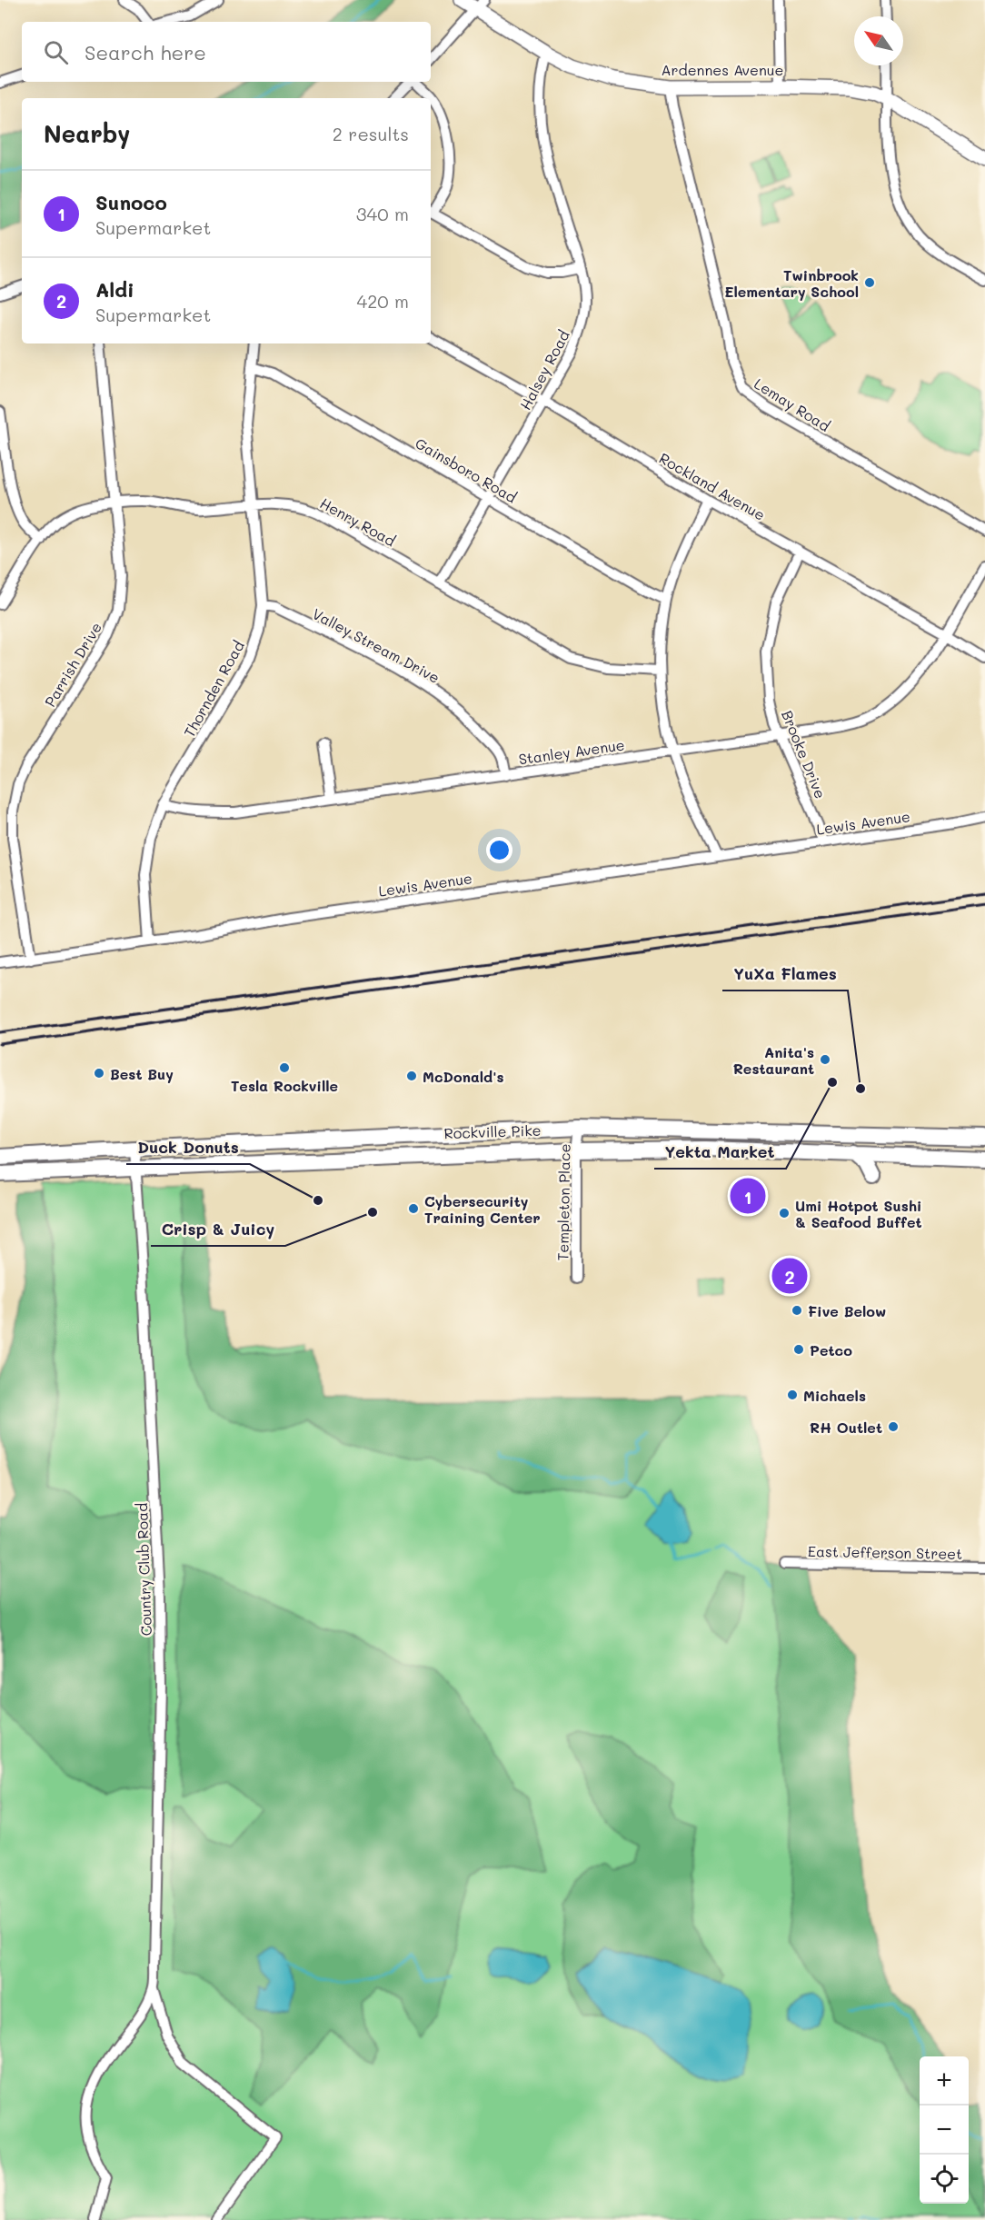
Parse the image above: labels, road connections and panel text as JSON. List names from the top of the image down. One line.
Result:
{"streets":{"main road":["Rockville Pike"],"street":["Ardennes Avenue","Halsey Road","Lemay Road","Gainsboro Road","Rockland Avenue","Henry Road","Valley Stream Drive","Parrish Drive","Thornden Road","Stanley Avenue","Brooke Drive","Lewis Avenue","Templeton Place","East Jefferson Street","Country Club Road"]},"crossings":[["Ardennes Avenue","Halsey Road"],["Ardennes Avenue","Lemay Road"],["Halsey Road","Gainsboro Road"],["Halsey Road","Rockland Avenue"],["Halsey Road","Henry Road"],["Gainsboro Road","Thornden Road"],["Rockland Avenue","Stanley Avenue"],["Rockland Avenue","Brooke Drive"],["Henry Road","Parrish Drive"],["Henry Road","Thornden Road"],["Valley Stream Drive","Thornden Road"],["Valley Stream Drive","Stanley Avenue"],["Parrish Drive","Lewis Avenue"],["Thornden Road","Stanley Avenue"],["Thornden Road","Lewis Avenue"],["Stanley Avenue","Brooke Drive"],["Brooke Drive","Lewis Avenue"],["Rockville Pike","Templeton Place"],["Rockville Pike","Country Club Road"]],"places":["Twinbrook Elementary School","Anita's Restaurant","Tesla Rockville","Best Buy","McDonald's","Yekta Market","YuXa Flames","Duck Donuts","Cybersecurity Training Center","Crisp & Juicy","Umi Hotpot Sushi & Seafood Buffet","Five Below","Petco","Michaels","RH Outlet"],"north":"top left","page":{"search":"Search here","heading":["Nearby","2 results"],"list":[{"mark":"1","name":"Sunoco","note":"Supermarket","value":"340 m"},{"mark":"2","name":"Aldi","note":"Supermarket","value":"420 m"}],"pins":["1","2"],"map_buttons":["+","−"]}}
